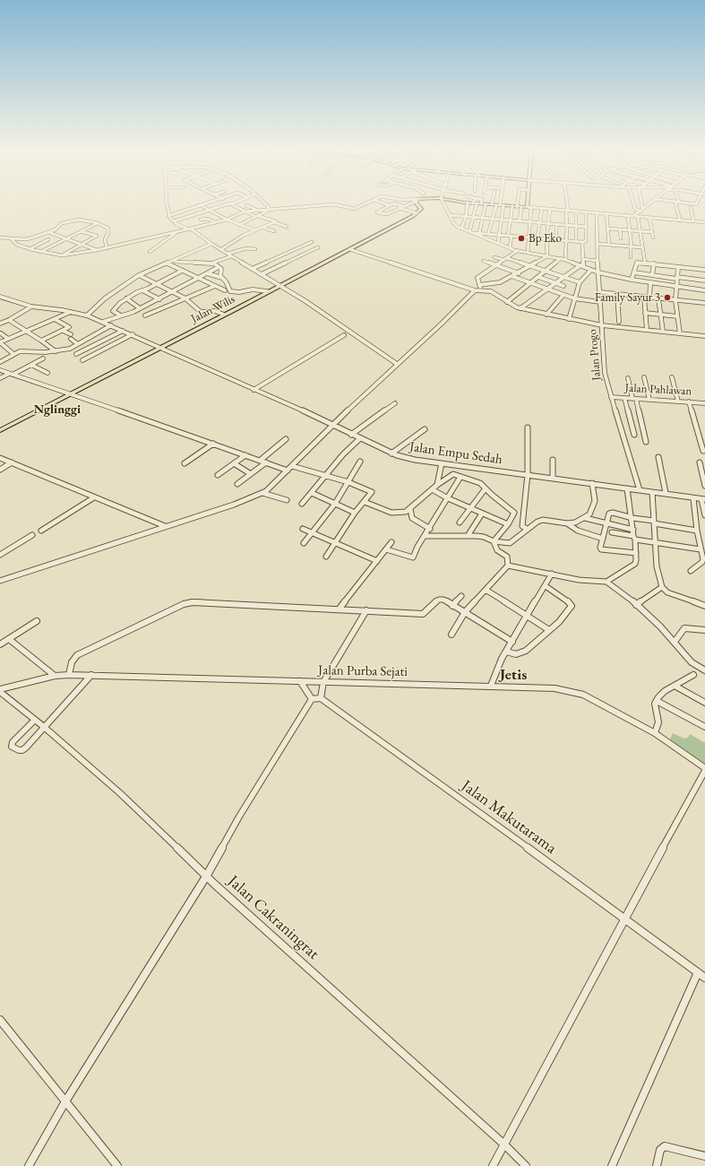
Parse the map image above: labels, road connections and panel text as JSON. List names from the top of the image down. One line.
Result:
{"streets":{"main road":["Jalan Wilis"],"street":["Jalan Progo","Jalan Pahlawan","Jalan Empu Sedah","Jalan Purba Sejati","Jalan Makutarama","Jalan Cakraningrat"]},"crossings":[["Jalan Wilis","Jalan Empu Sedah"],["Jalan Progo","Jalan Pahlawan"],["Jalan Progo","Jalan Empu Sedah"],["Jalan Purba Sejati","Jalan Cakraningrat"]],"districts":["Nglinggi","Jetis"],"places":["Bp Eko","Family Sayur 3"]}
